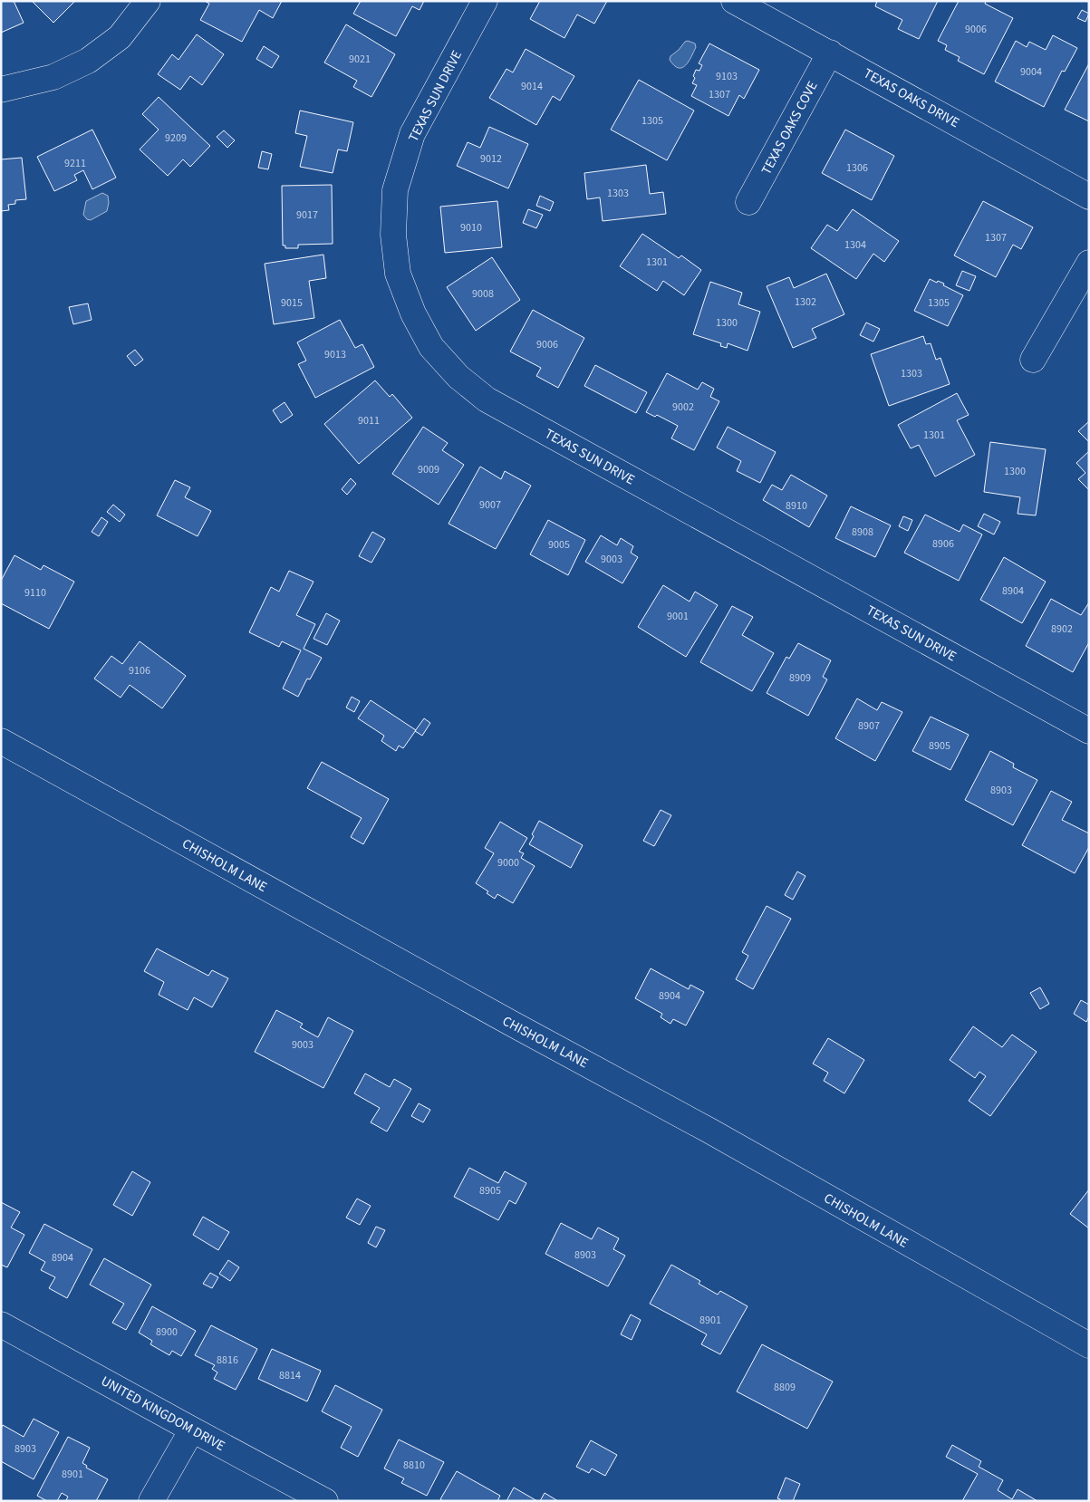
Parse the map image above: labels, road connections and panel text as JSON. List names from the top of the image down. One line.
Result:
{"streets":{"street":["TEXAS SUN DRIVE","TEXAS OAKS DRIVE","TEXAS OAKS COVE","CHISHOLM LANE","UNITED KINGDOM DRIVE"]},"crossings":[["TEXAS OAKS DRIVE","TEXAS OAKS COVE"]],"house_numbers":["9006","9021","9004","9103","9014","1307","1305","9209","9012","9211","1306","1303","9017","9010","1307","1304","1301","9008","1302","9015","1305","1300","9006","9013","1303","9002","9011","1301","9009","1300","9007","8910","8908","8906","9005","9003","8904","9110","9001","8902","9106","8909","8907","8905","8903","9000","8904","9003","8905","8903","8904","8901","8900","8816","8814","8809","8903","8810","8901"]}
